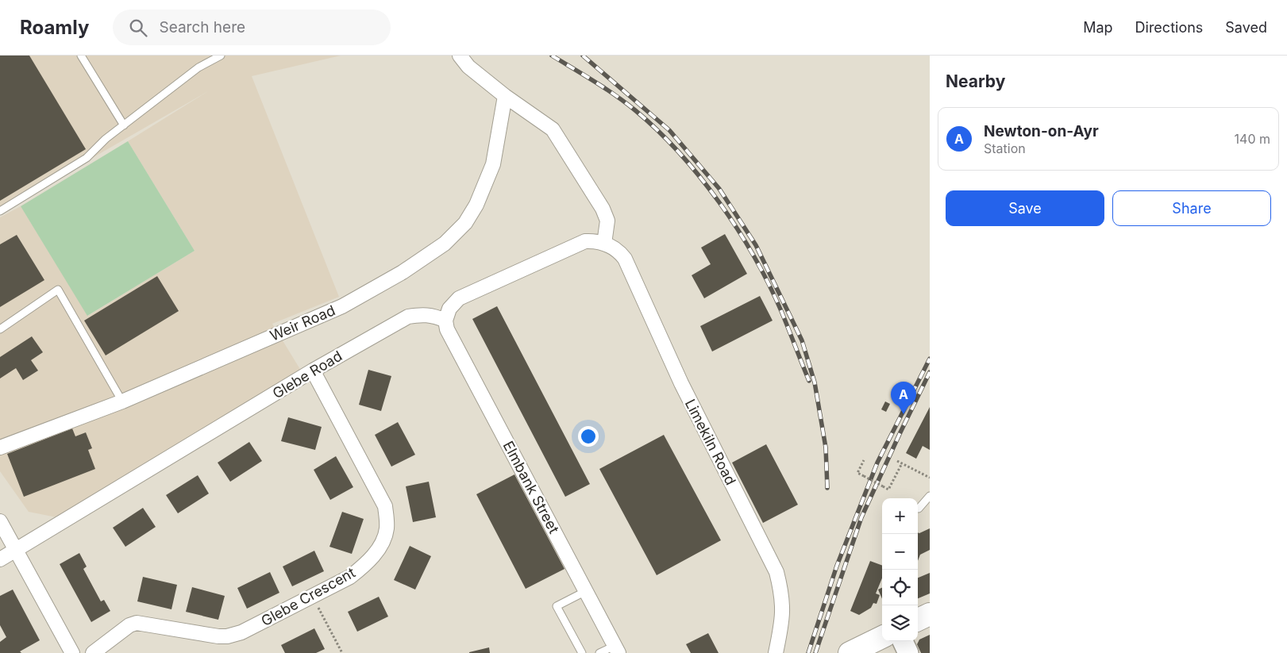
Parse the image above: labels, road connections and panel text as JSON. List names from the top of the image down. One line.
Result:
{"streets":{"street":["Weir Road","Glebe Road","Limekiln Road","Elmbank Street","Glebe Crescent"]},"crossings":[["Glebe Road","Elmbank Street"],["Glebe Road","Glebe Crescent"]],"page":{"header":"Roamly","search":"Search here","nav":["Map","Directions","Saved"],"heading":"Nearby","list":[{"mark":"A","name":"Newton-on-Ayr","note":"Station","value":"140 m"}],"buttons":["Save","Share"],"pins":"A","map_buttons":["+","−"]}}
